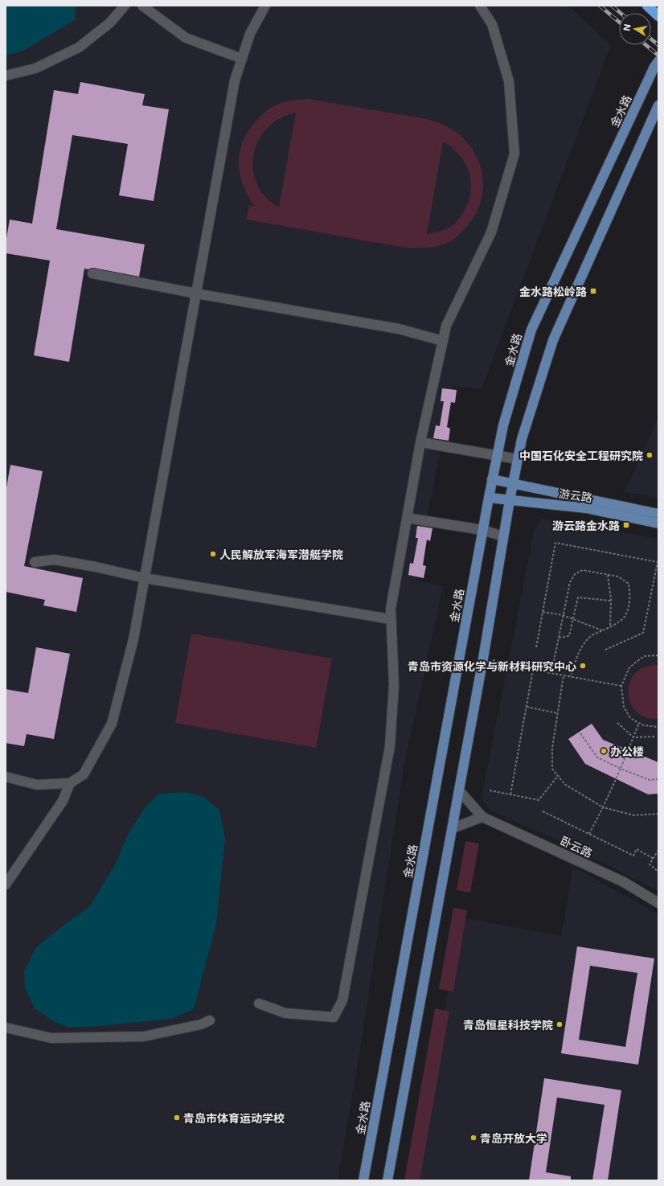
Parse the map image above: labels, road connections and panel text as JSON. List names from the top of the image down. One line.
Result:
{"streets":{"main road":["金水路","游云路"],"street":["卧云路"]},"crossings":[["金水路","游云路"]],"places":{"transit":["金水路松岭路","游云路金水路"],"other":["中国石化安全工程研究院","人民解放军海军潜艇学院","青岛市资源化学与新材料研究中心","办公楼","青岛恒星科技学院","青岛市体育运动学校","青岛开放大学"]},"north":"left"}
